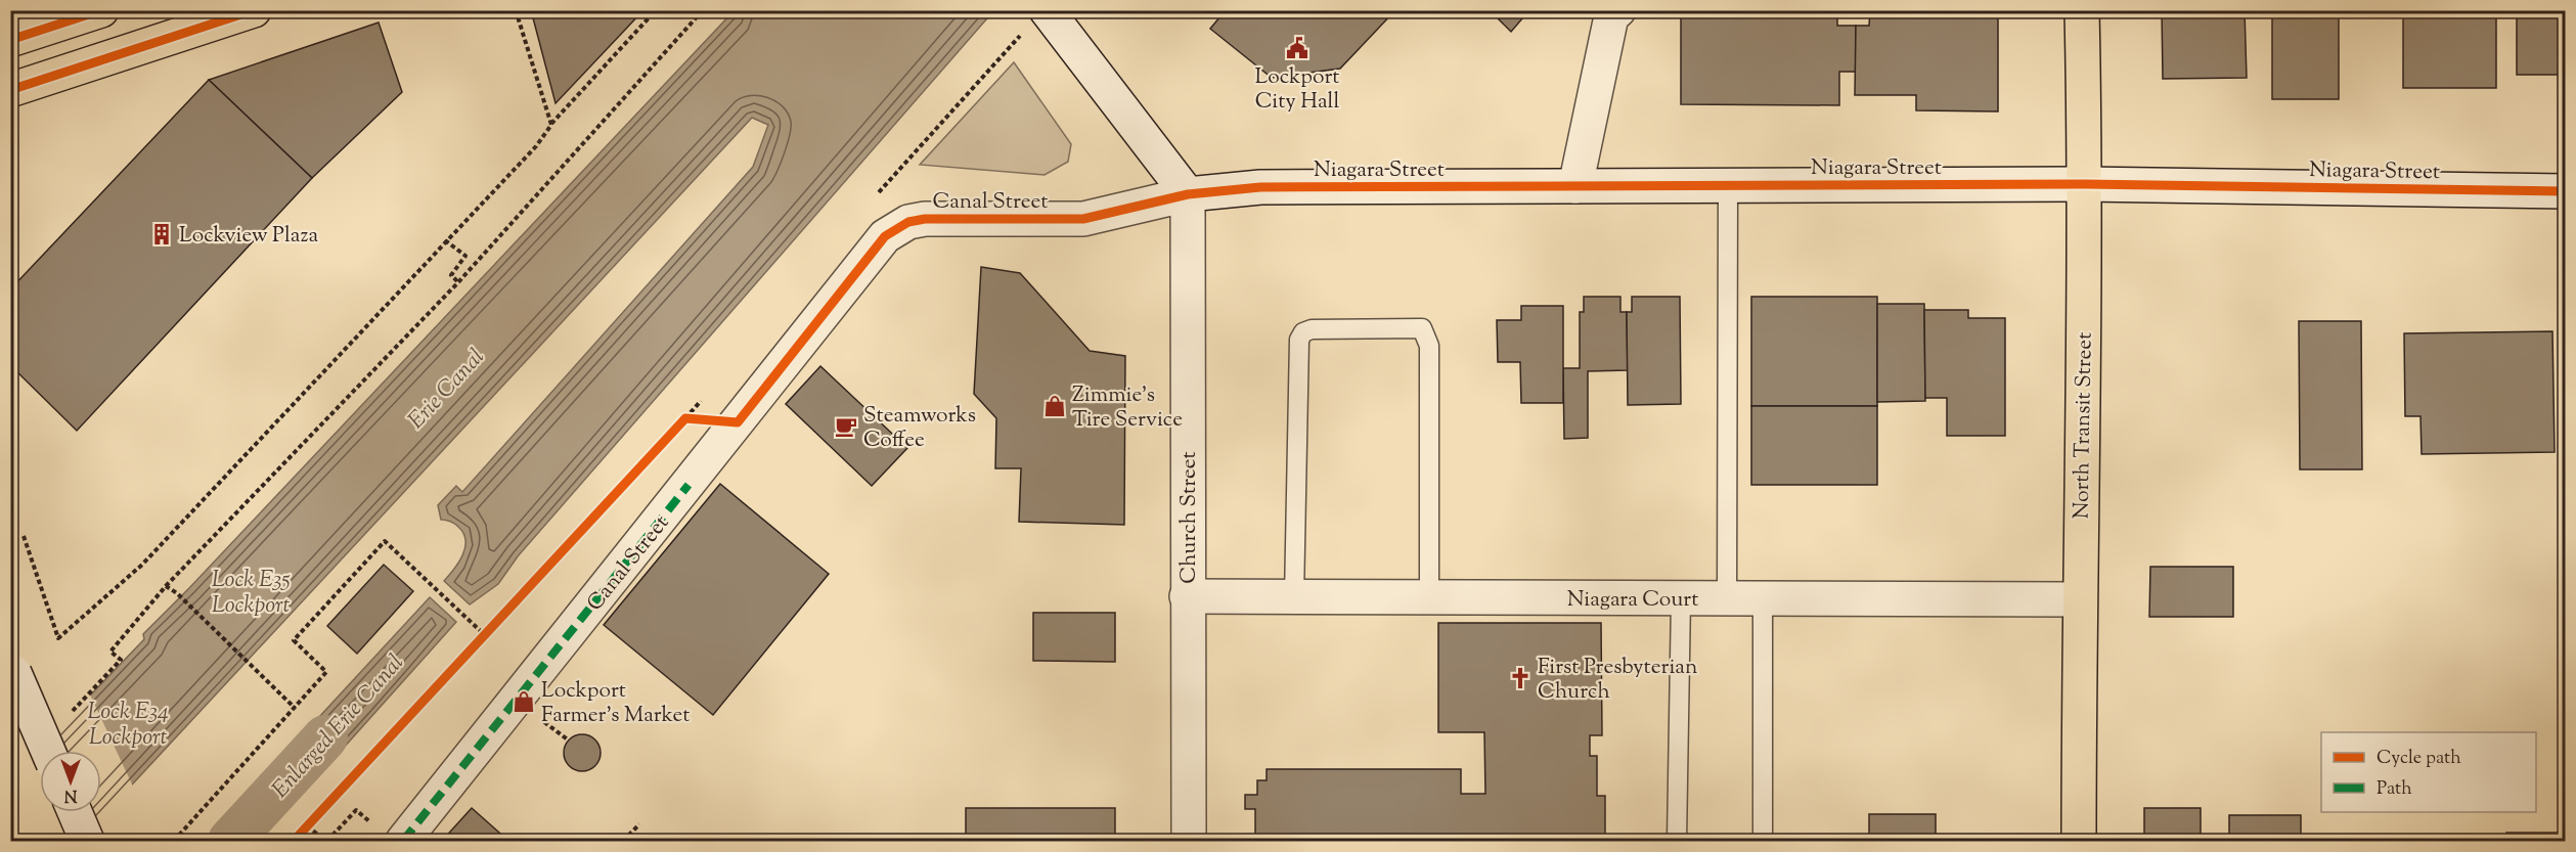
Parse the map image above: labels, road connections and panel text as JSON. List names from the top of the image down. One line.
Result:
{"streets":{"main road":["North Transit Street"],"street":["Niagara Street","Canal Street","Church Street","Niagara Court"]},"crossings":[["Niagara Street","Canal Street"],["Niagara Street","North Transit Street"],["Niagara Street","Church Street"],["Canal Street","Church Street"],["North Transit Street","Niagara Court"],["Church Street","Niagara Court"]],"water":["Erie Canal","Lock E35 Lockport","Lock E34 Lockport","Enlarged Erie Canal"],"places":{"public building":["Lockport City Hall"],"building":["Lockview Plaza"],"shop":["Zimmie's Tire Service","Lockport Farmer's Market"],"cafe":["Steamworks Coffee"],"church":["First Presbyterian Church"]},"legend":["Cycle path","Path"],"north":"bottom"}
